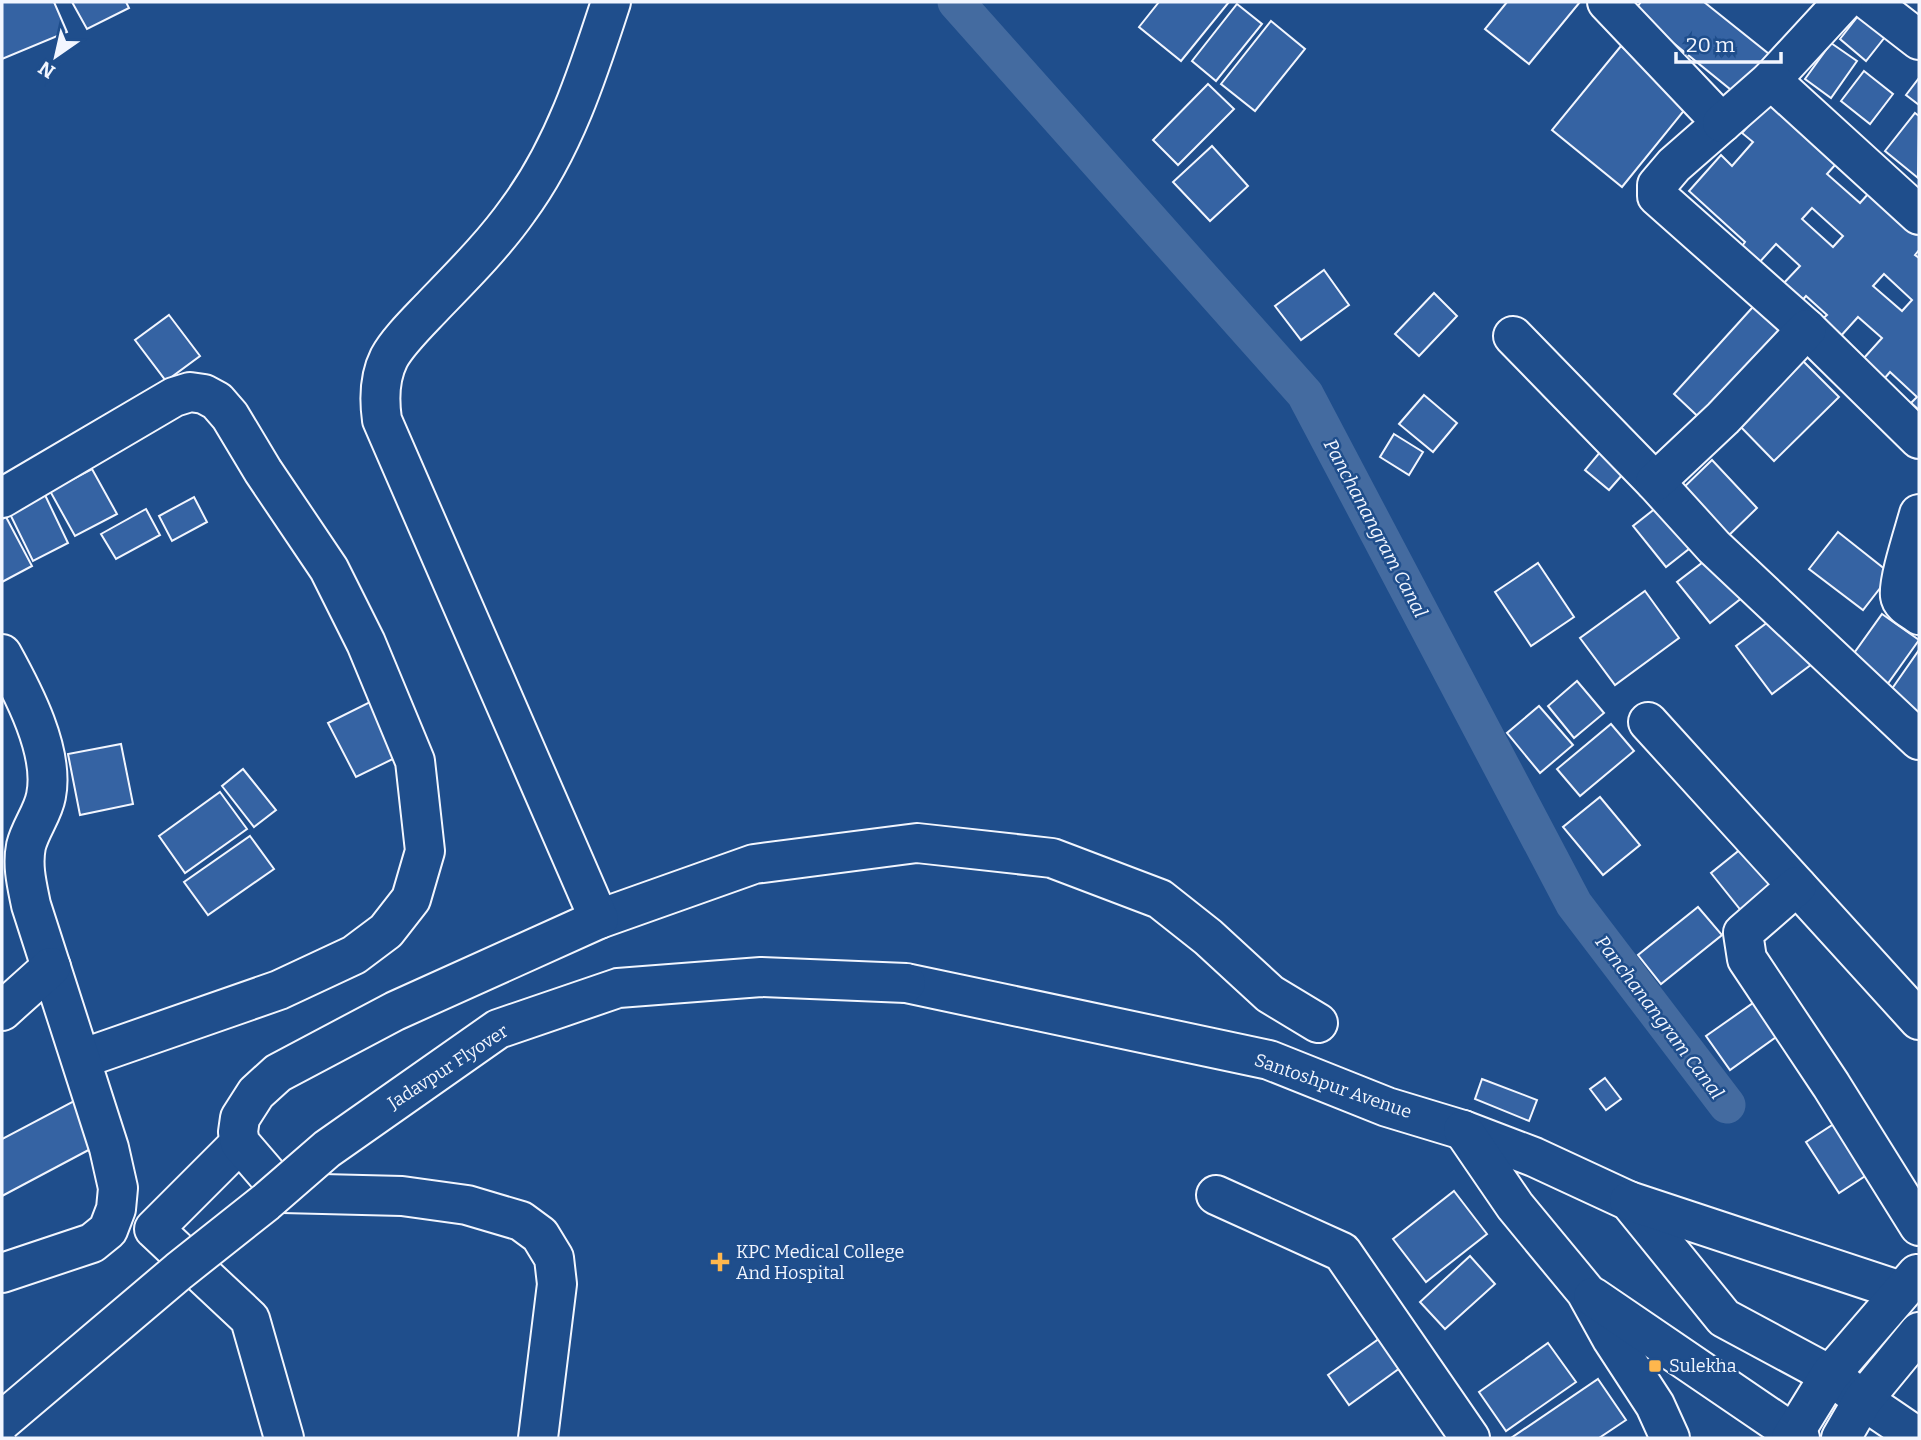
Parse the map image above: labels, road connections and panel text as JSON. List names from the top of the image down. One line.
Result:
{"streets":{"street":["Jadavpur Flyover","Santoshpur Avenue"]},"crossings":[["Jadavpur Flyover","Santoshpur Avenue"]],"water":["Panchanangram Canal"],"places":{"health":["KPC Medical College And Hospital"],"transit":["Sulekha"]},"scale_bar":"20 m","north":"bottom left"}
